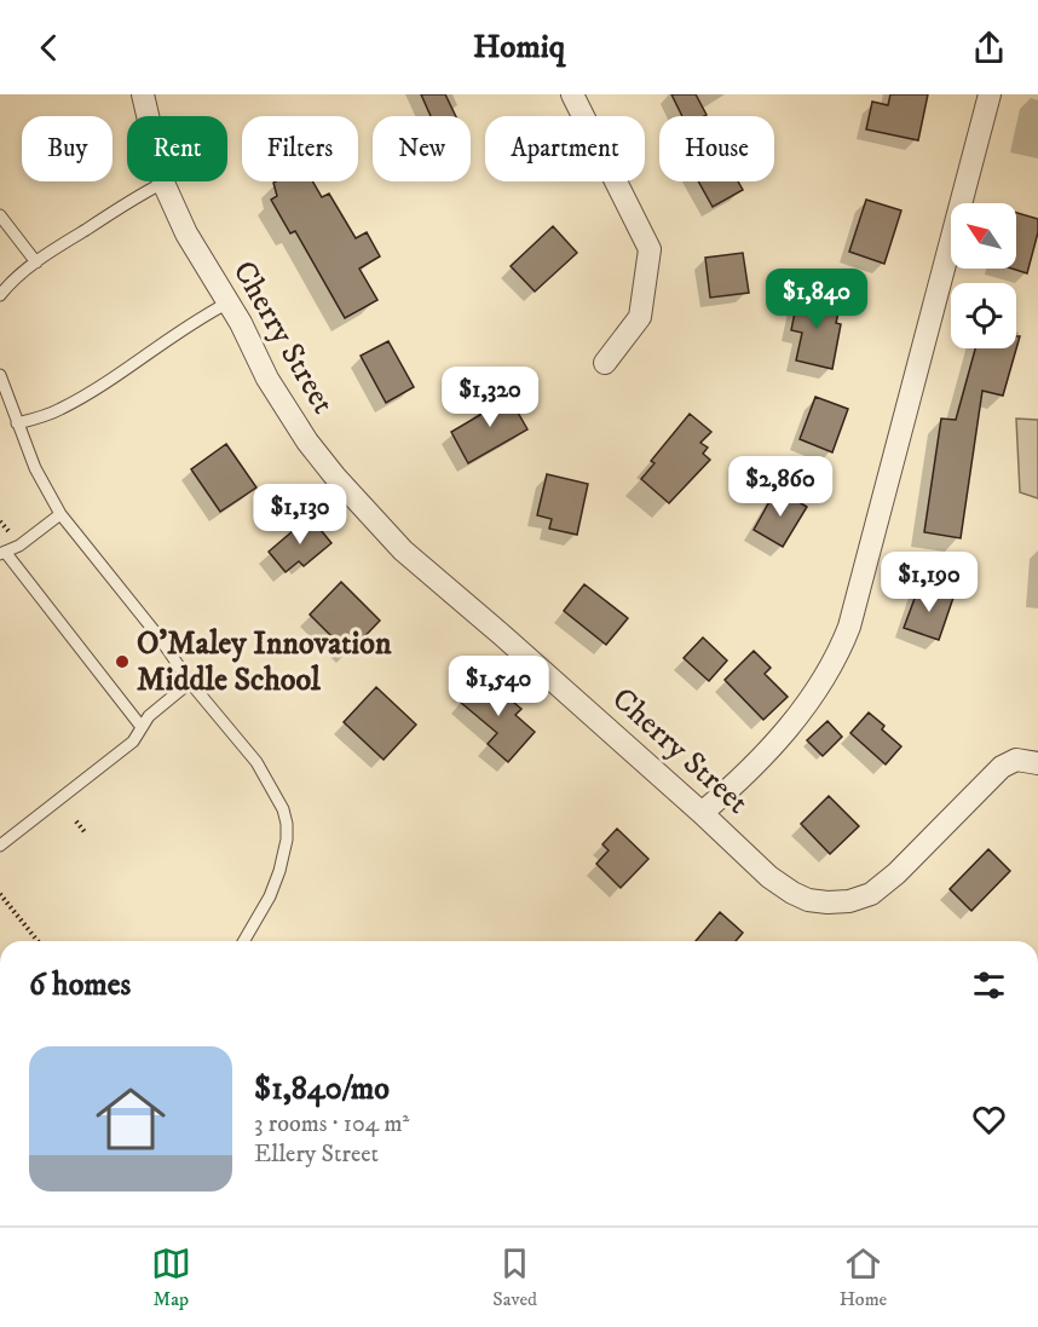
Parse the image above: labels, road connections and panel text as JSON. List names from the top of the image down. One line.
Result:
{"streets":{"street":["Cherry Street"]},"places":["O'Maley Innovation Middle School"],"north":"top left","page":{"header":"Homiq","chip":["Buy","Rent","Filters","New","Apartment","House"],"price":["$1,840","$1,320","$2,860","$1,130","$1,190","$1,540"],"heading":"6 homes","list":[{"name":"$1,840/mo","note":"3 rooms · 104 m² · Ellery Street"}],"tabs":["Map","Saved","Home"]}}
